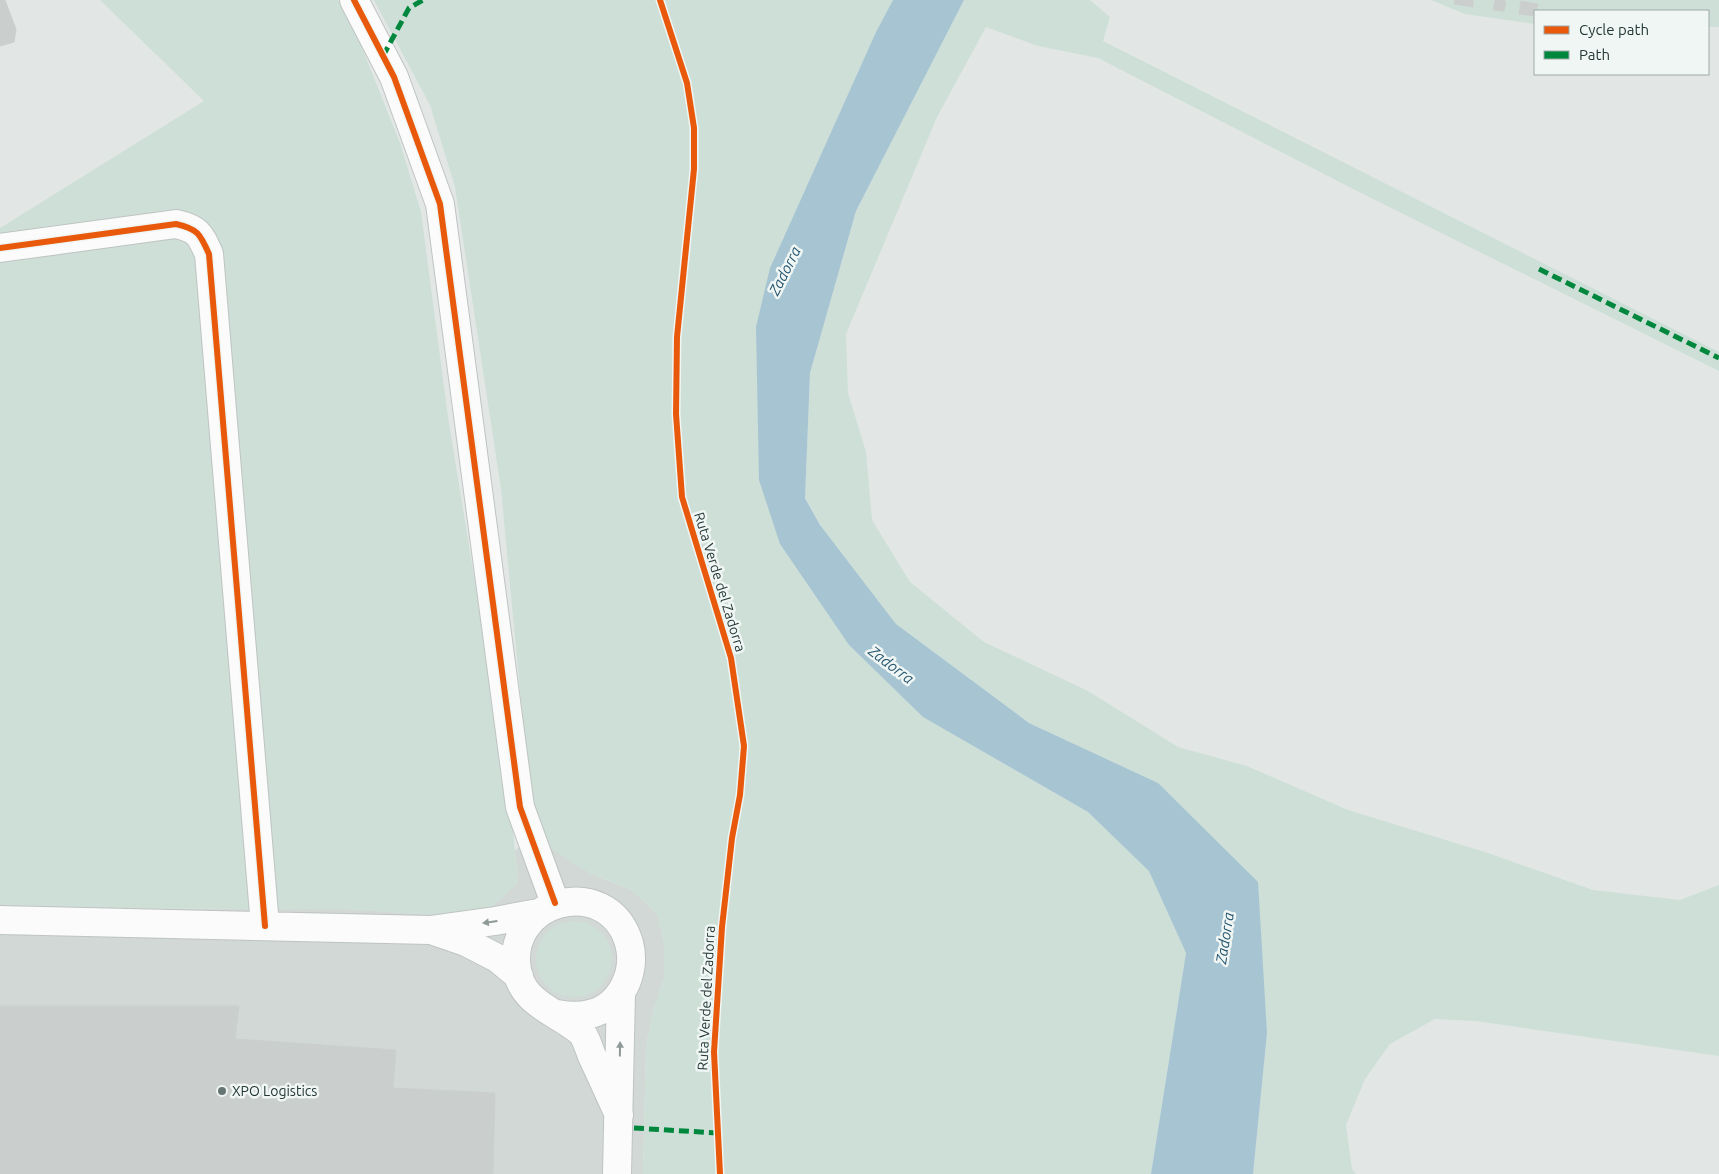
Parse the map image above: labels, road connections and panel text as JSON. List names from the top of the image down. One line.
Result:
{"streets":{"cycle path":["Ruta Verde del Zadorra"]},"water":["Zadorra"],"places":["XPO Logistics"],"legend":["Cycle path","Path"]}
